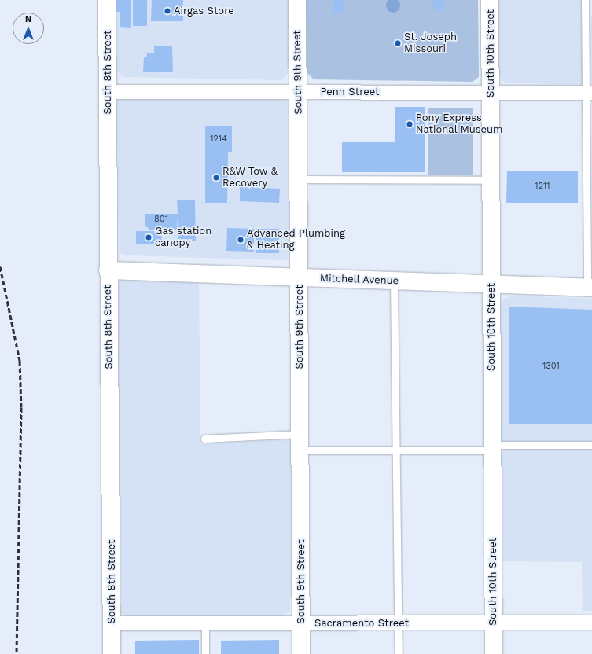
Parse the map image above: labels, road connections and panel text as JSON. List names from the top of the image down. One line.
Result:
{"streets":{"main road":["South 10th Street","South 8th Street","South 9th Street","Mitchell Avenue"],"street":["Penn Street","Sacramento Street"]},"crossings":[["South 10th Street","Penn Street"],["South 10th Street","Mitchell Avenue"],["South 10th Street","Sacramento Street"],["South 8th Street","Penn Street"],["South 8th Street","Mitchell Avenue"],["South 8th Street","Sacramento Street"],["South 9th Street","Penn Street"],["South 9th Street","Mitchell Avenue"],["South 9th Street","Sacramento Street"]],"places":["Airgas Store","St. Joseph Missouri","Pony Express National Museum","R&W Tow & Recovery","Gas station canopy","Advanced Plumbing & Heating"],"house_numbers":["1214","1211","801","1301"],"north":"top"}
